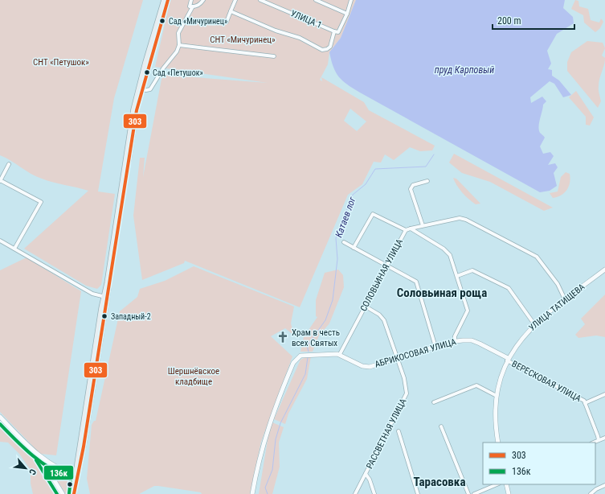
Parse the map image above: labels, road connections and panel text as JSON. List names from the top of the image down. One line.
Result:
{"streets":{"street":["УЛИЦА 1","СОЛОВЬИНАЯ УЛИЦА","УЛИЦА ТАТИЩЕВА","АБРИКОСОВАЯ УЛИЦА","ВЕРЕСКОВАЯ УЛИЦА","РАССВЕТНАЯ УЛИЦА"]},"crossings":[["СОЛОВЬИНАЯ УЛИЦА","УЛИЦА ТАТИЩЕВА"],["СОЛОВЬИНАЯ УЛИЦА","АБРИКОСОВАЯ УЛИЦА"],["СОЛОВЬИНАЯ УЛИЦА","РАССВЕТНАЯ УЛИЦА"],["УЛИЦА ТАТИЩЕВА","АБРИКОСОВАЯ УЛИЦА"],["УЛИЦА ТАТИЩЕВА","ВЕРЕСКОВАЯ УЛИЦА"],["АБРИКОСОВАЯ УЛИЦА","ВЕРЕСКОВАЯ УЛИЦА"],["АБРИКОСОВАЯ УЛИЦА","РАССВЕТНАЯ УЛИЦА"]],"districts":["Соловьиная роща","Тарасовка"],"water":["пруд Карповый","Катаев лог"],"parks":["СНТ «Мичуринец»","СНТ «Петушок»","Шершнёвское кладбище"],"places":{"other":["Сад «Мичуринец»","Сад «Петушок»","Западный-2"],"church":["Храм в честь всех Святых"]},"lines":["transit line 303","transit line 136к"],"legend":["303","136к"],"scale_bar":"200 m","north":"bottom right"}
